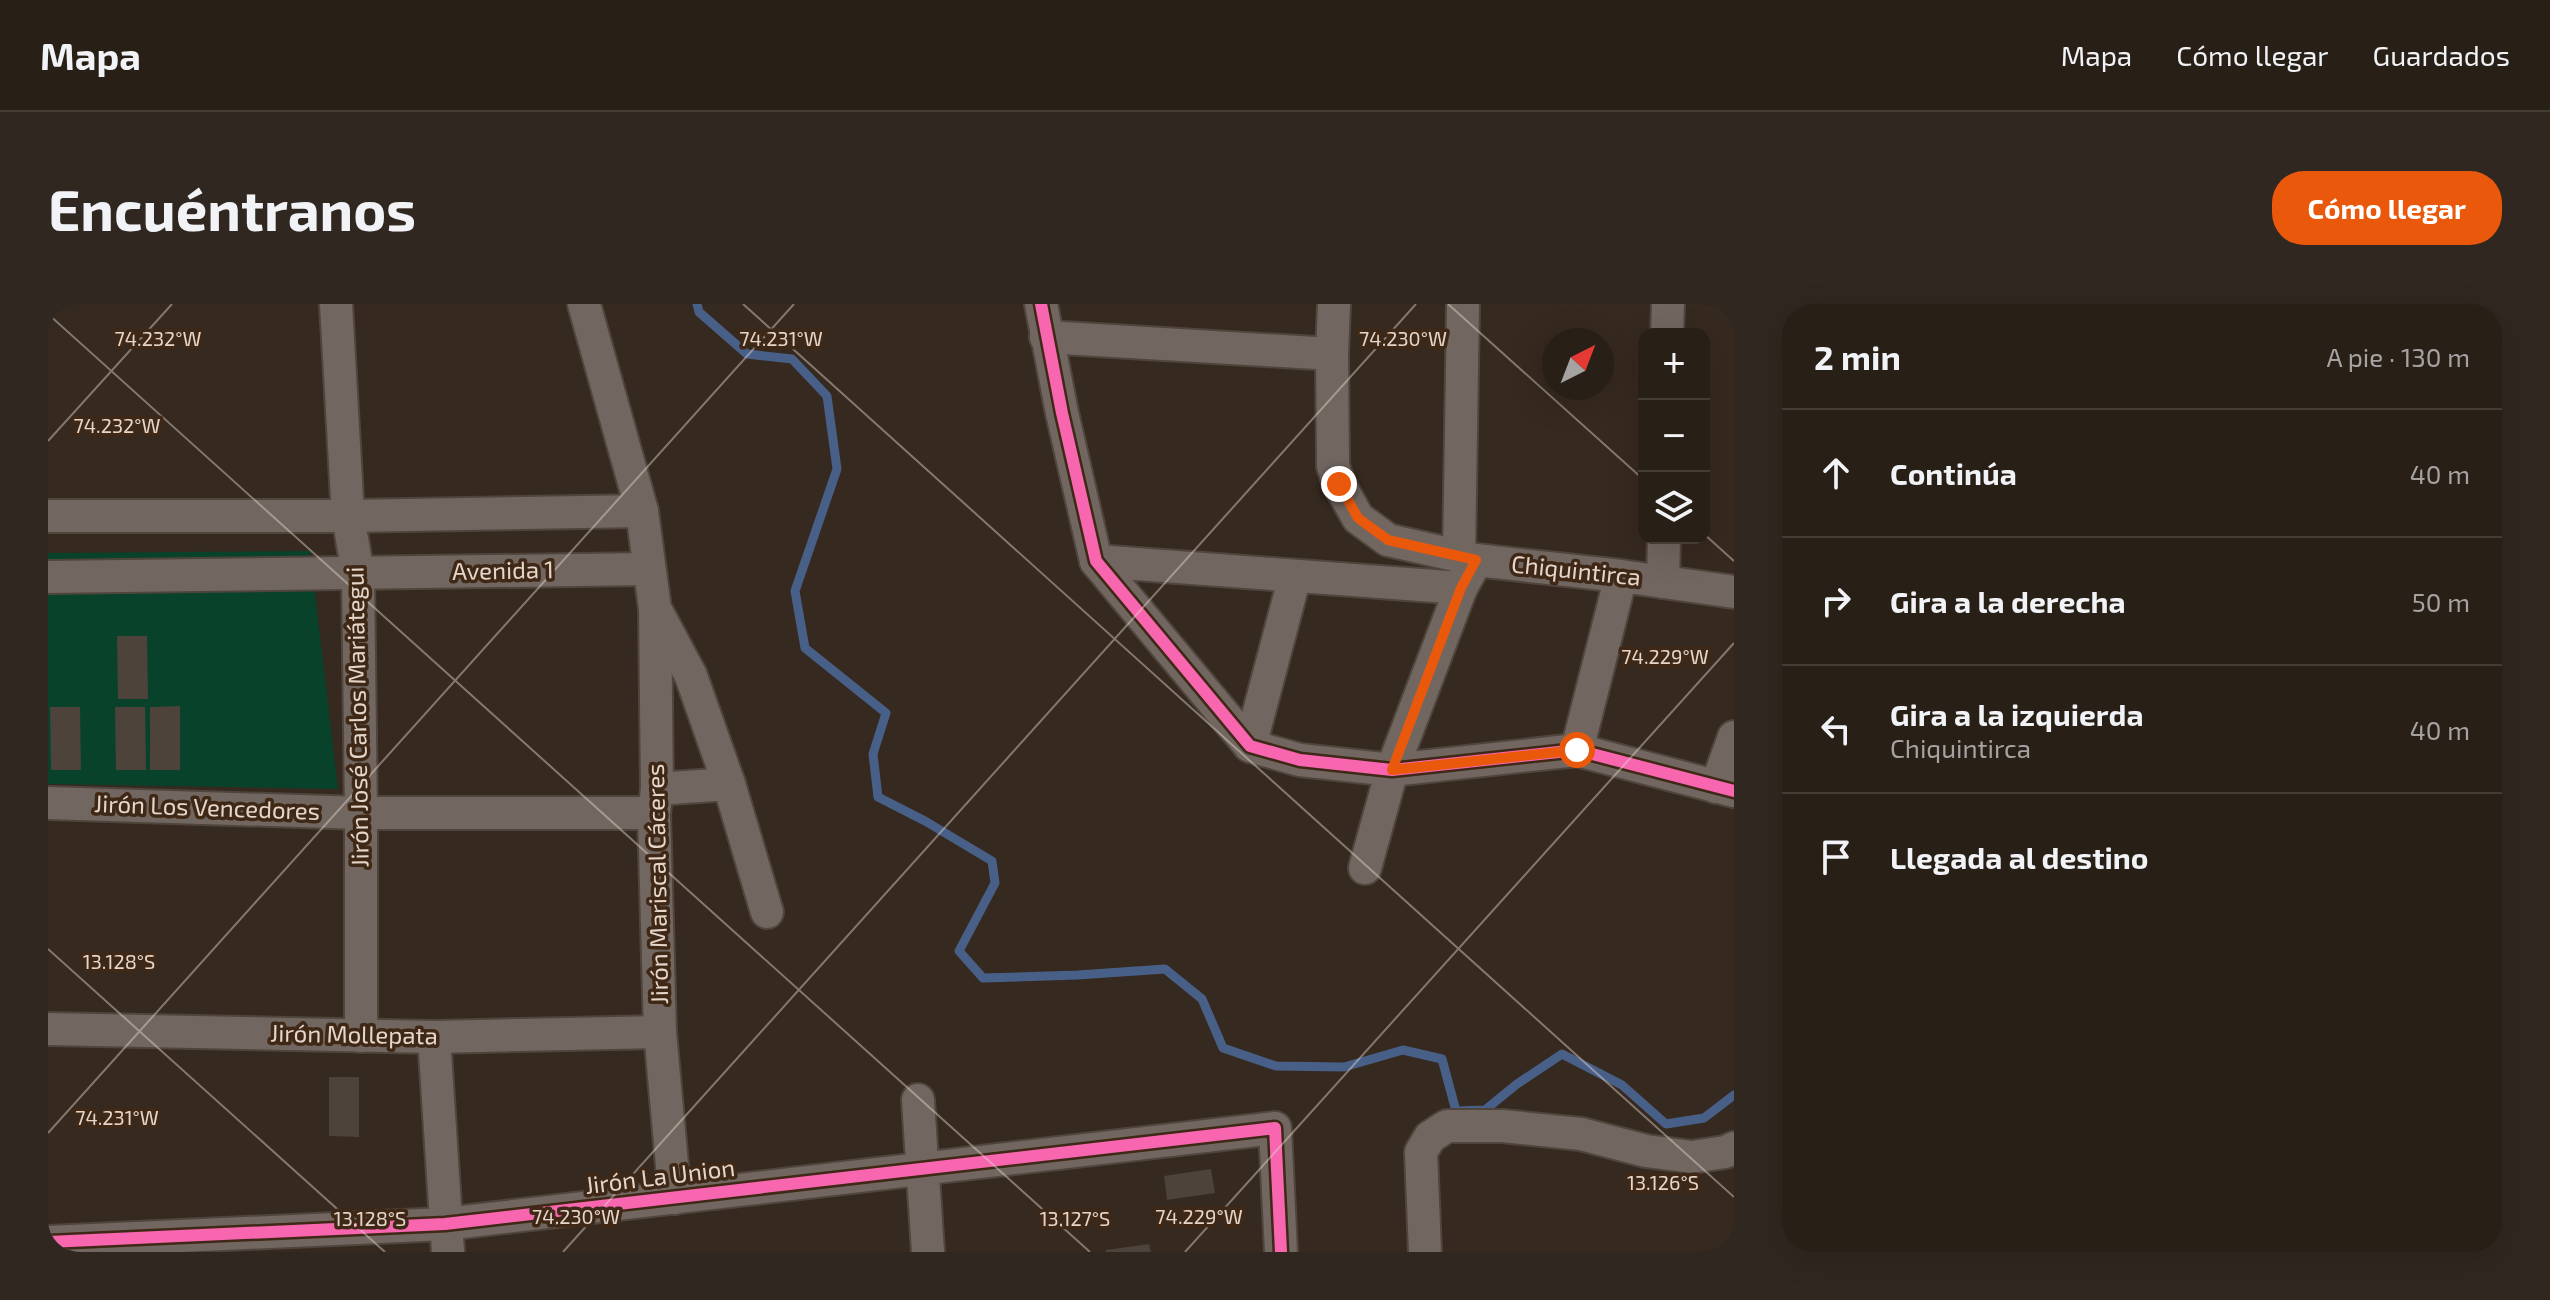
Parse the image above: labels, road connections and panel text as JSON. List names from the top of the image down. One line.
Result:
{"streets":{"street":["Avenida 1","Chiquintirca","Jirón José Carlos Mariátegui","Jirón Los Vencedores","Jirón Mariscal Cáceres","Jirón Mollepata","Jirón La Union"]},"crossings":[["Avenida 1","Jirón José Carlos Mariátegui"],["Avenida 1","Jirón Mariscal Cáceres"],["Jirón José Carlos Mariátegui","Jirón Los Vencedores"],["Jirón José Carlos Mariátegui","Jirón Mollepata"],["Jirón Los Vencedores","Jirón Mariscal Cáceres"],["Jirón Mariscal Cáceres","Jirón Mollepata"],["Jirón Mariscal Cáceres","Jirón La Union"]],"north":"top right","page":{"header":"Mapa","nav":["Mapa","Cómo llegar","Guardados"],"buttons":"Cómo llegar","title":"Encuéntranos","heading":["2 min","A pie · 130 m"],"map_buttons":["+","−"],"list":[["Continúa","40 m"],["Gira a la derecha","50 m"],["Gira a la izquierda","Chiquintirca","40 m"],"Llegada al destino"]},"coordinates":["74.231°W","74.230°W","74.232°W","74.229°W","13.128°S","13.126°S","13.127°S"]}
